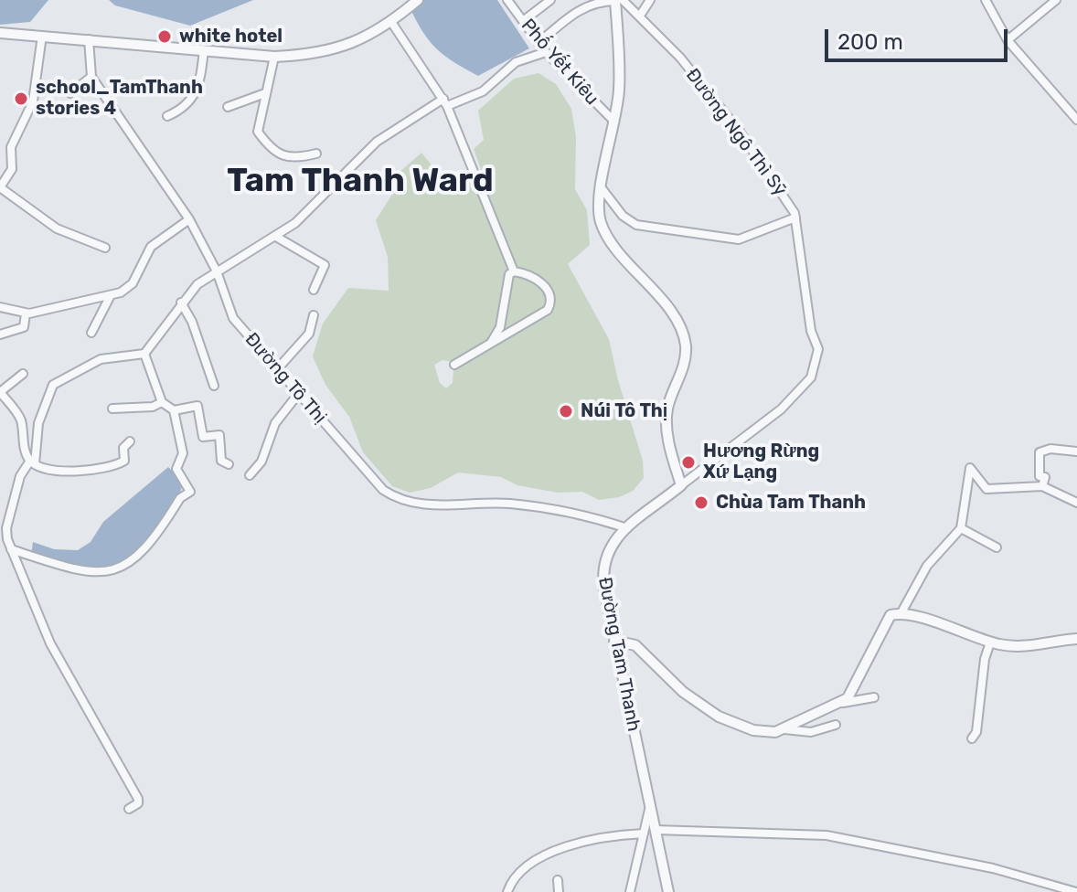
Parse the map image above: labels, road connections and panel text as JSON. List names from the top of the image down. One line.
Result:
{"streets":{"street":["Phố Yết Kiêu","Đường Ngô Thì Sỹ","Đường Tô Thị","Đường Tam Thanh"]},"crossings":[["Đường Ngô Thì Sỹ","Đường Tam Thanh"],["Đường Tô Thị","Đường Tam Thanh"]],"districts":["Tam Thanh Ward"],"places":["white hotel","school_TamThanh stories 4","Núi Tô Thị","Hương Rừng Xứ Lạng","Chùa Tam Thanh"],"scale_bar":"200 m"}
